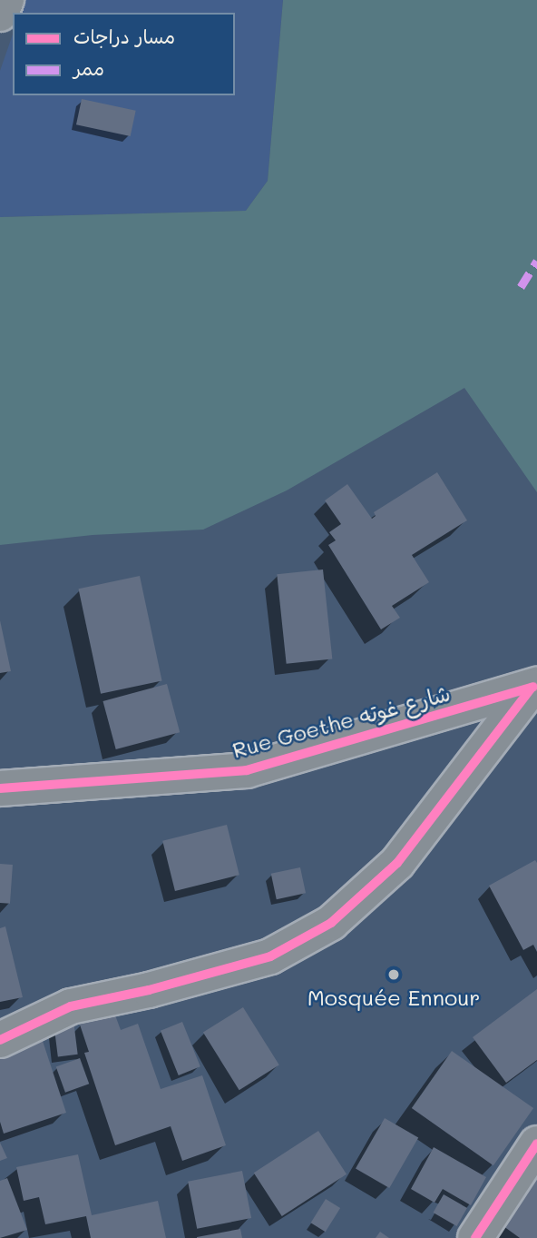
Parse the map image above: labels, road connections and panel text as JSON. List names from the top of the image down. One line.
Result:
{"streets":{"street":["Rue Goethe شارع غوته"]},"places":["Mosquée Ennour"],"legend":["مسار دراجات","ممر"]}
